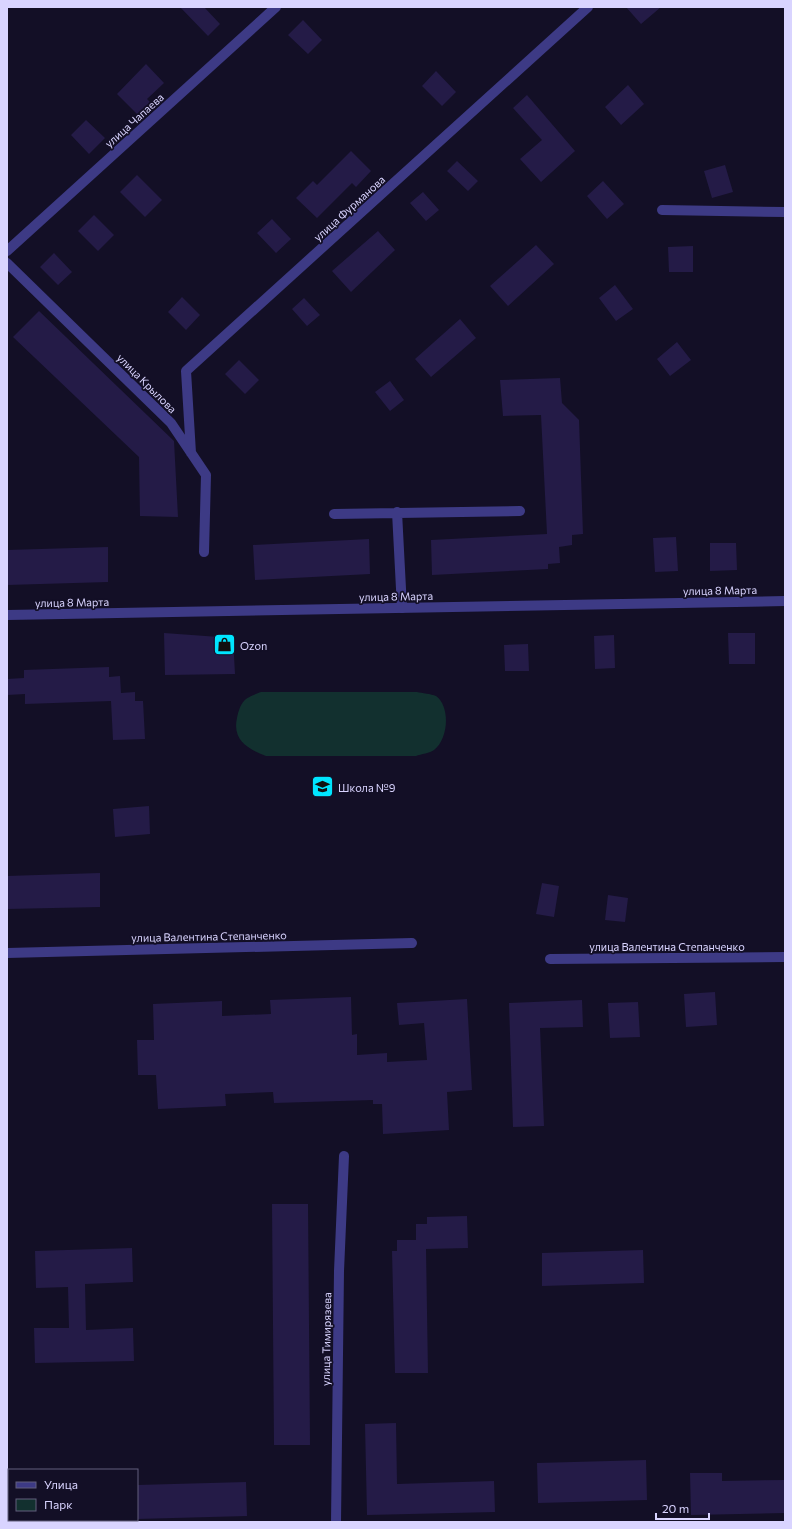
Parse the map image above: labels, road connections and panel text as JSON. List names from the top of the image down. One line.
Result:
{"streets":{"street":["улица Чапаева","улица Фурманова","улица Крылова","улица 8 Марта","улица Валентина Степанченко","улица Тимирязева"]},"crossings":[["улица Фурманова","улица Крылова"]],"places":{"shop":["Ozon"],"school or university":["Школа №9"]},"legend":["Улица","Парк"],"scale_bar":"20 m"}
